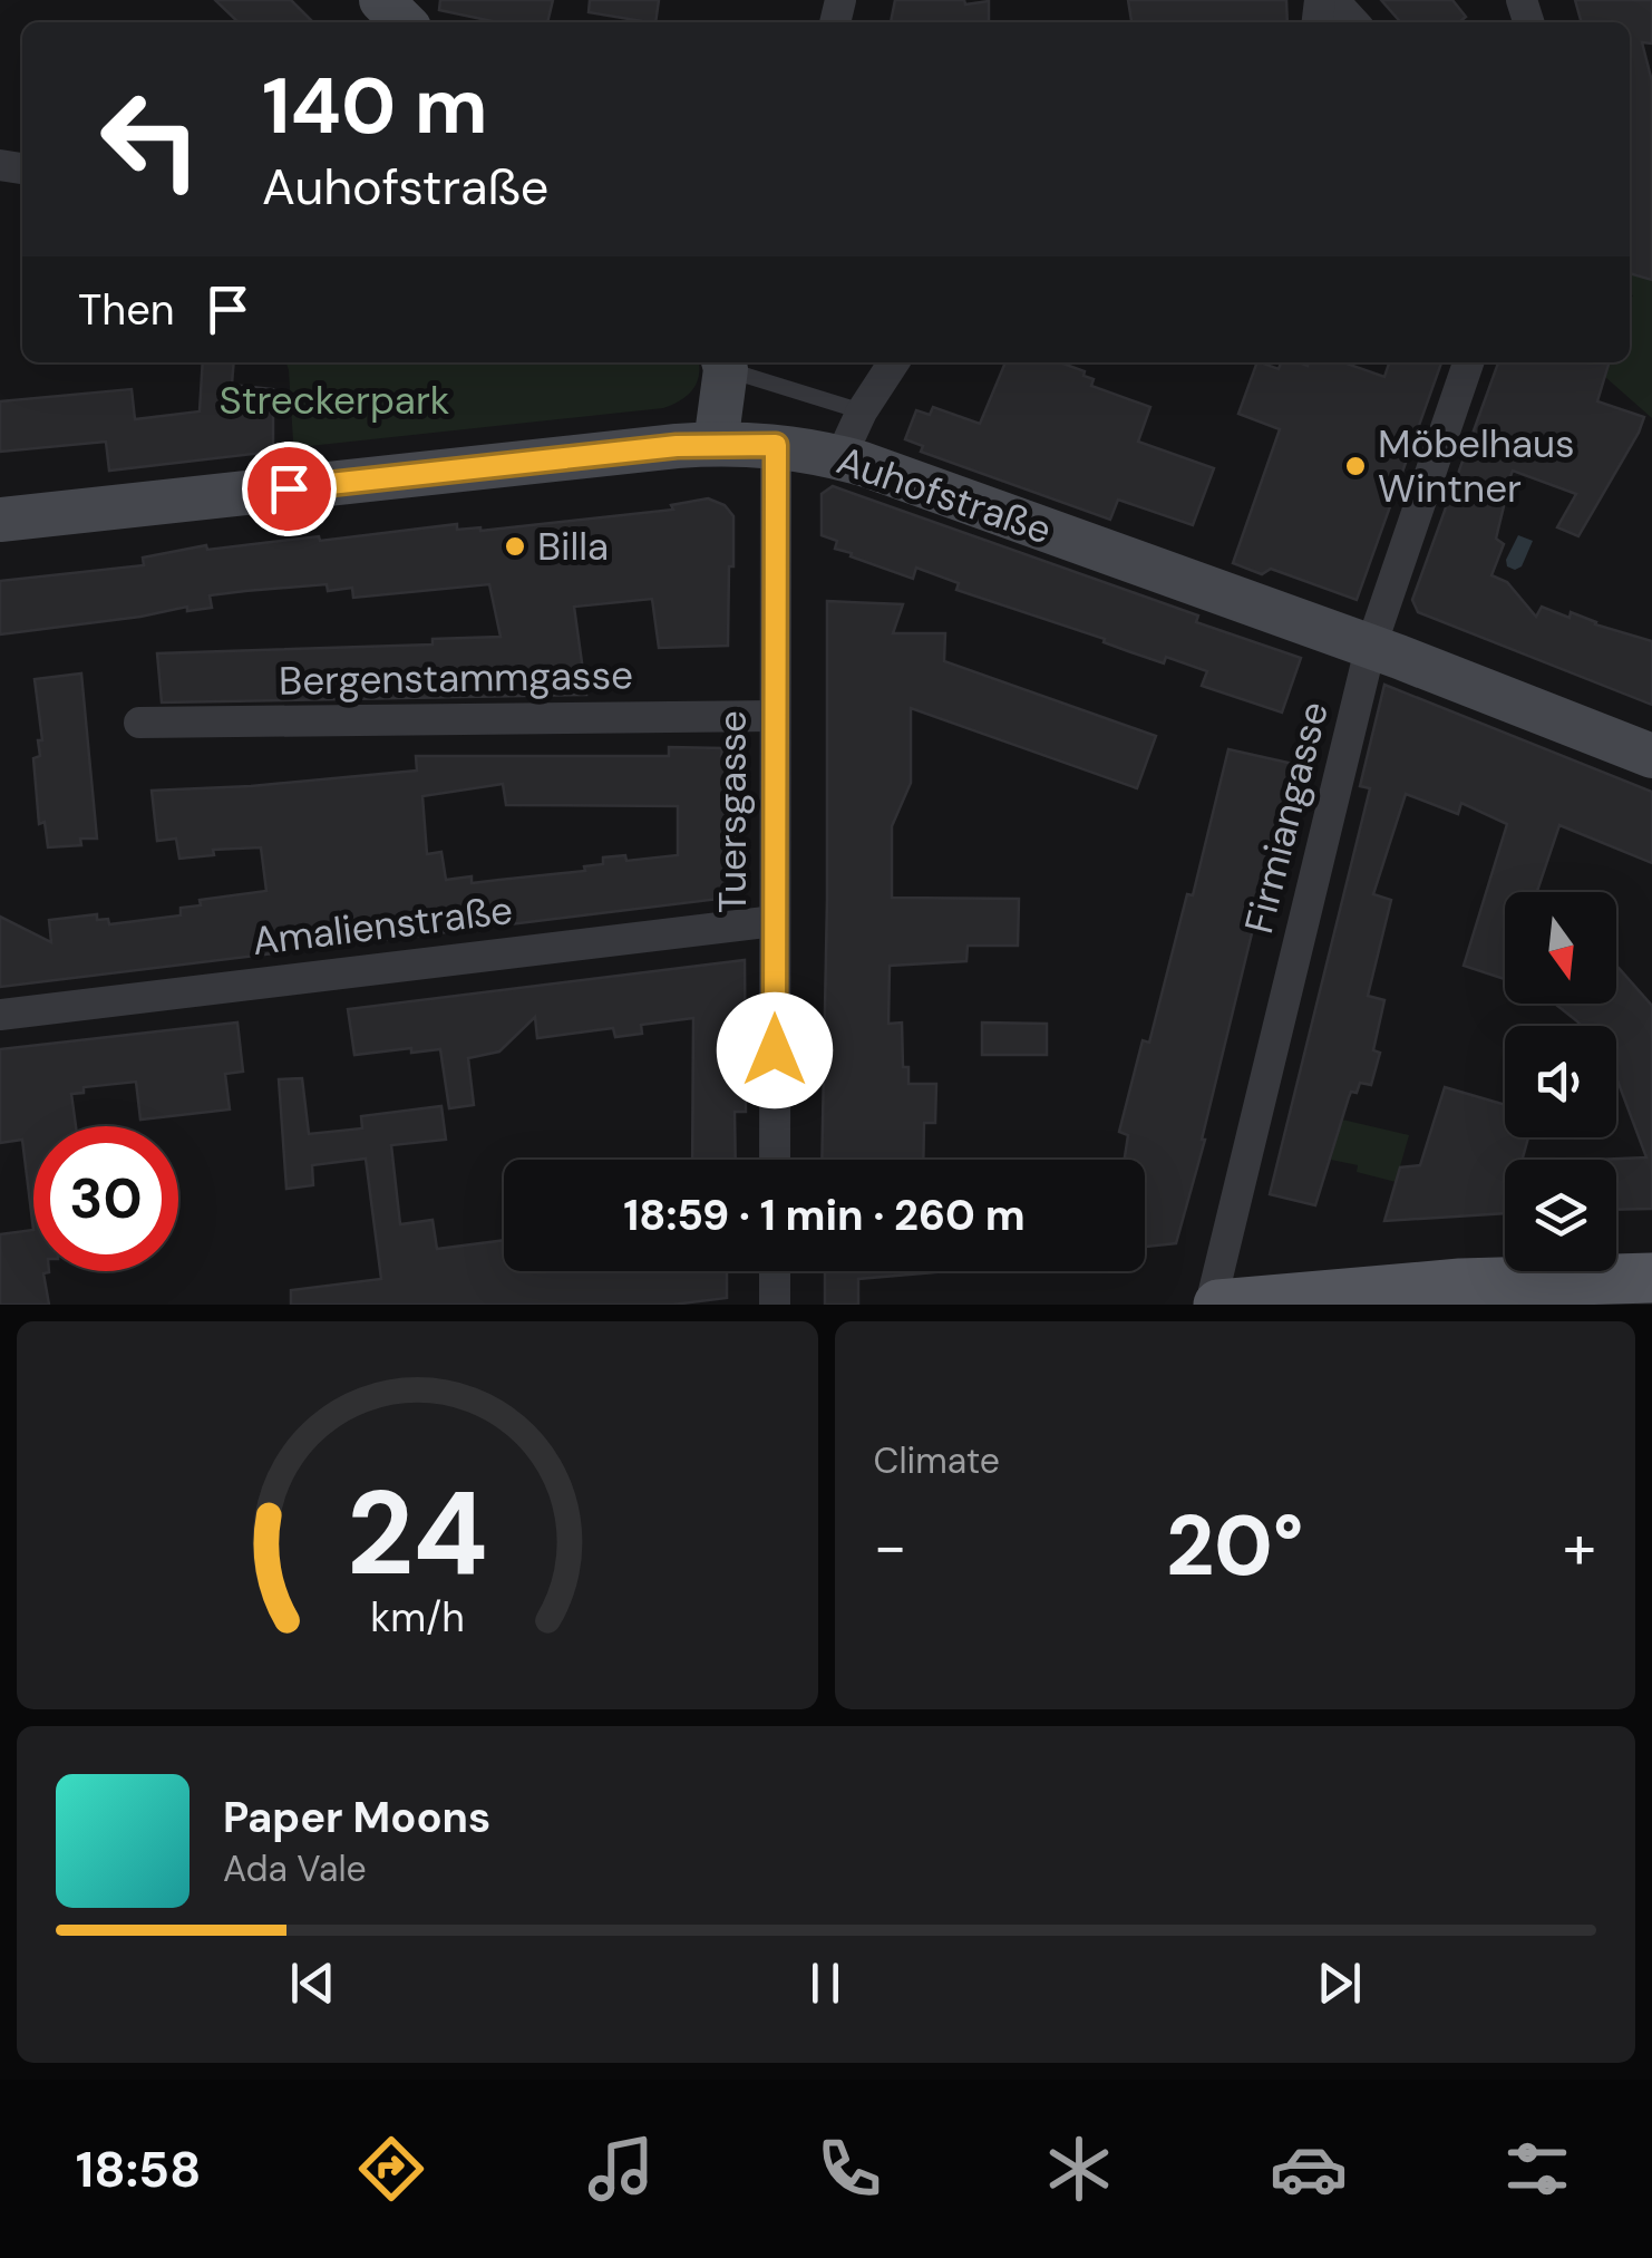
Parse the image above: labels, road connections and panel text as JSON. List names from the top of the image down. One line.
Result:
{"streets":{"street":["Auhofstraße","Bergenstammgasse","Tuersgasse","Firmiangasse","Amalienstraße"]},"crossings":[["Auhofstraße","Tuersgasse"],["Auhofstraße","Firmiangasse"],["Bergenstammgasse","Tuersgasse"],["Tuersgasse","Amalienstraße"]],"parks":["Streckerpark"],"places":["Möbelhaus Wintner","Billa"],"north":"bottom","page":{"turn":["140 m","Auhofstraße"],"then":"Then","limit":"30","trip":"18:59 · 1 min · 260 m","tile":"Climate","heat":["−","20°","+"],"song":["Paper Moons","Ada Vale"],"tabs":"18:58","gauge":["24","km/h"]}}
